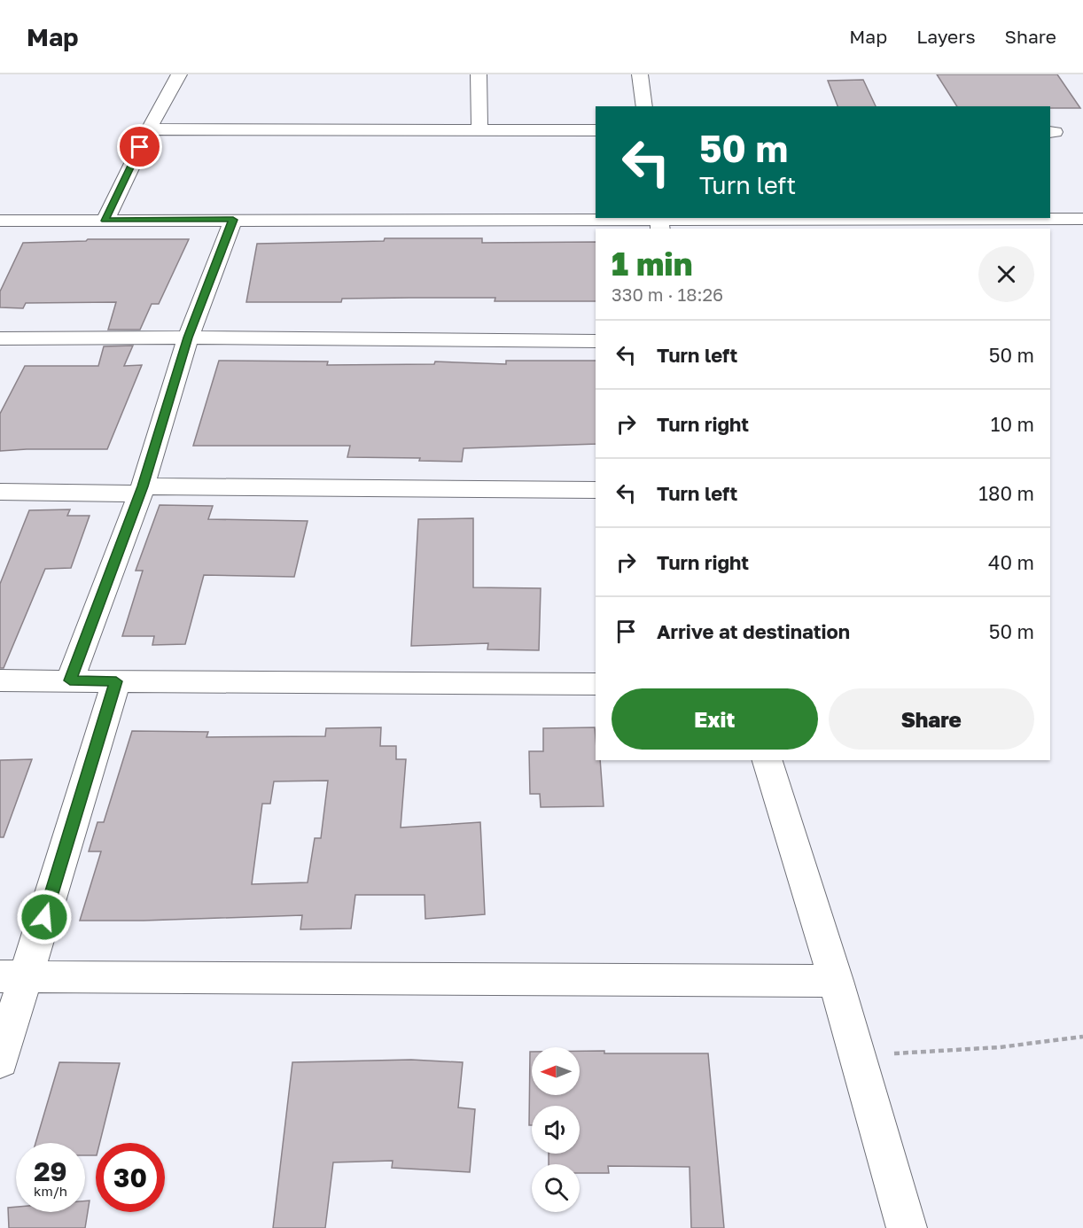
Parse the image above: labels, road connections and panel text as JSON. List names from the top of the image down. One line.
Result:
{"north":"left","page":{"header":"Map","nav":["Map","Layers","Share"],"turn":["50 m","Turn left"],"heading":["1 min","330 m · 18:26"],"list":[{"name":"Turn left","value":"50 m"},{"name":"Turn right","value":"10 m"},{"name":"Turn left","value":"180 m"},{"name":"Turn right","value":"40 m"},{"name":"Arrive at destination","value":"50 m"}],"buttons":["Exit","Share"],"speed":"29 km/h","limit":"30"}}
